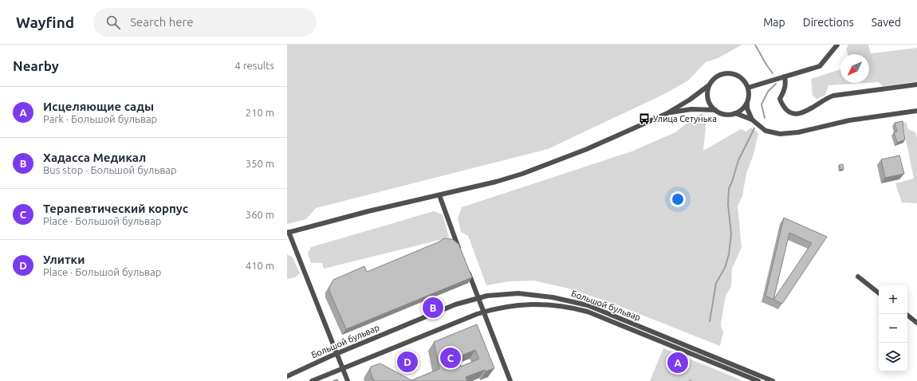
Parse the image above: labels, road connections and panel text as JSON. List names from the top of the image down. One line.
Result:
{"streets":{"street":["Большой бульвар"]},"places":{"bus stop":["Улица Сетунька"]},"north":"bottom left","page":{"header":"Wayfind","search":"Search here","nav":["Map","Directions","Saved"],"heading":["Nearby","4 results"],"list":[{"mark":"A","name":"Исцеляющие сады","note":"Park · Большой бульвар","value":"210 m"},{"mark":"B","name":"Хадасса Медикал","note":"Bus stop · Большой бульвар","value":"350 m"},{"mark":"C","name":"Терапевтический корпус","note":"Place · Большой бульвар","value":"360 m"},{"mark":"D","name":"Улитки","note":"Place · Большой бульвар","value":"410 m"}],"map_buttons":["+","−"],"pins":["B","C","D","A"]}}
